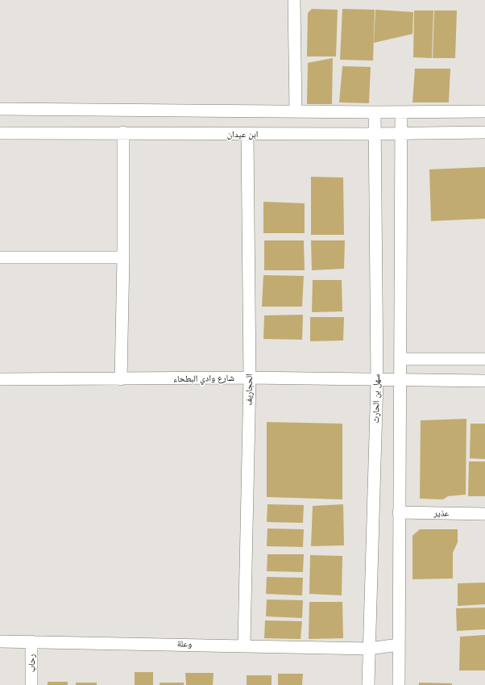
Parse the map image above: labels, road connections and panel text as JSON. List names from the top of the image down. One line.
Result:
{"streets":{"street":["ابن عيدان","شارع وادي البطحاء","الحجاريف","سهل بن الحارث","عذير","وعلة","رحاب"]},"crossings":[["ابن عيدان","الحجاريف"],["ابن عيدان","سهل بن الحارث"],["شارع وادي البطحاء","الحجاريف"],["شارع وادي البطحاء","سهل بن الحارث"],["الحجاريف","وعلة"],["سهل بن الحارث","وعلة"],["وعلة","رحاب"]]}
